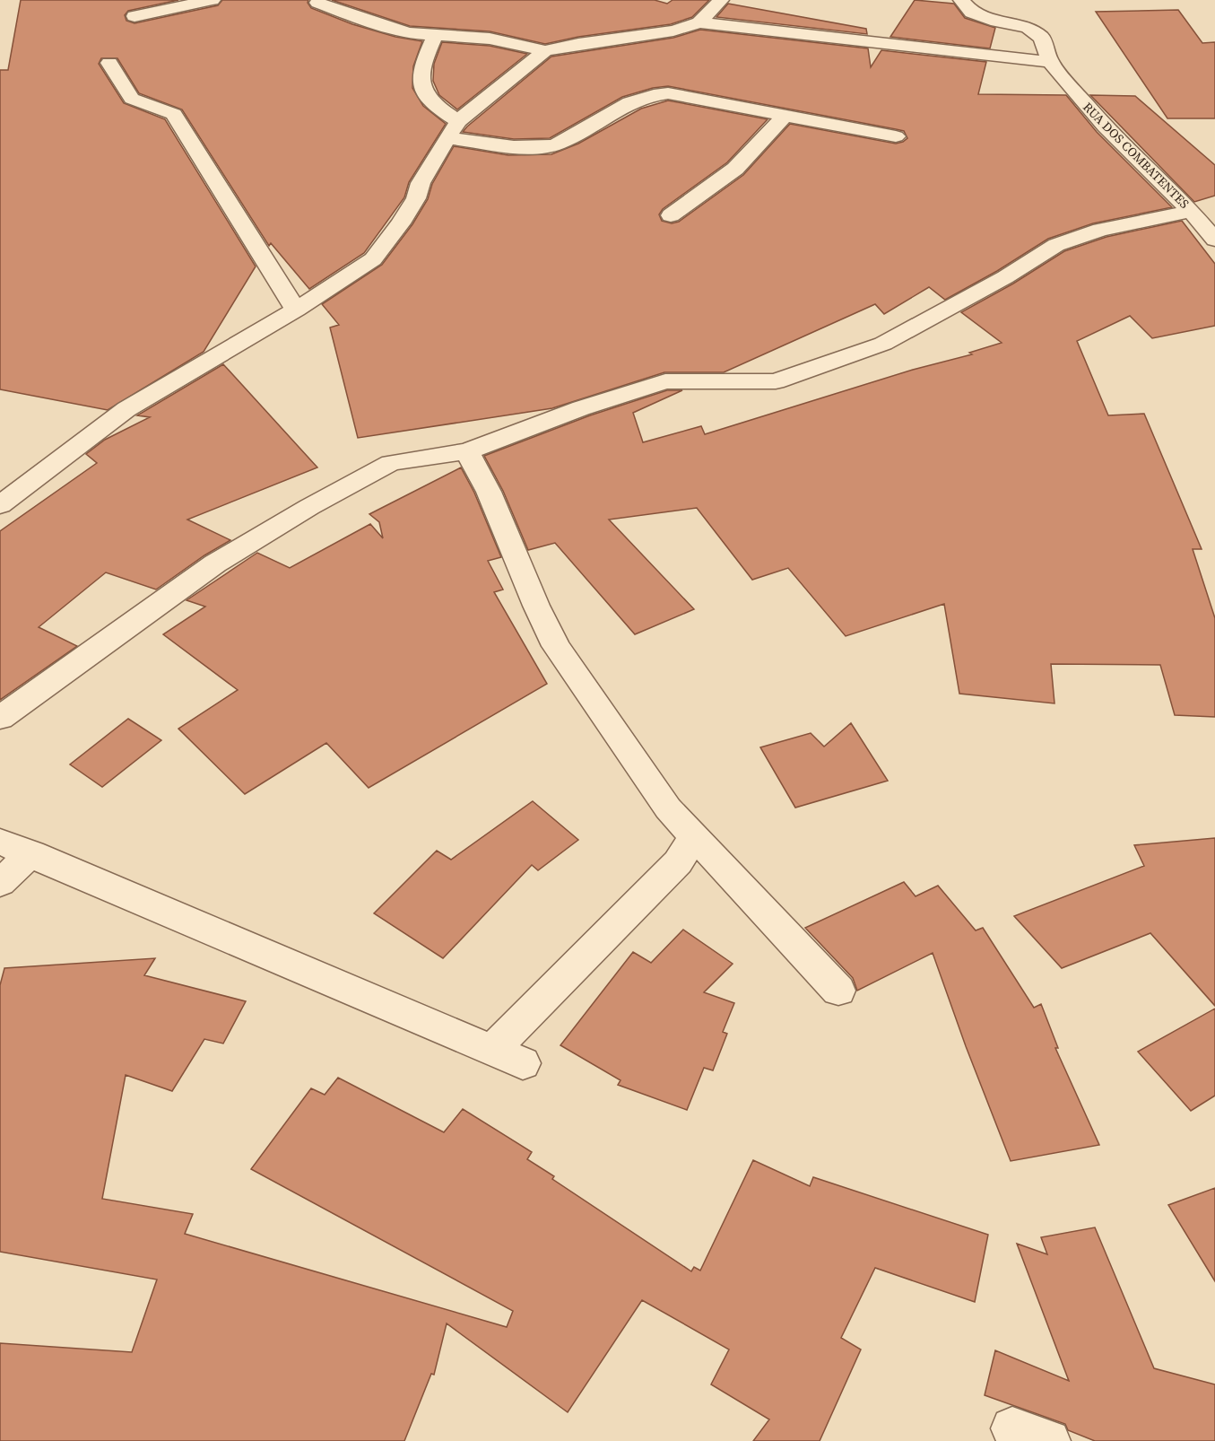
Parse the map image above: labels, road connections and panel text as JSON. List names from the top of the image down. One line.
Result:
{"streets":{"street":["RUA DOS COMBATENTES"]}}
